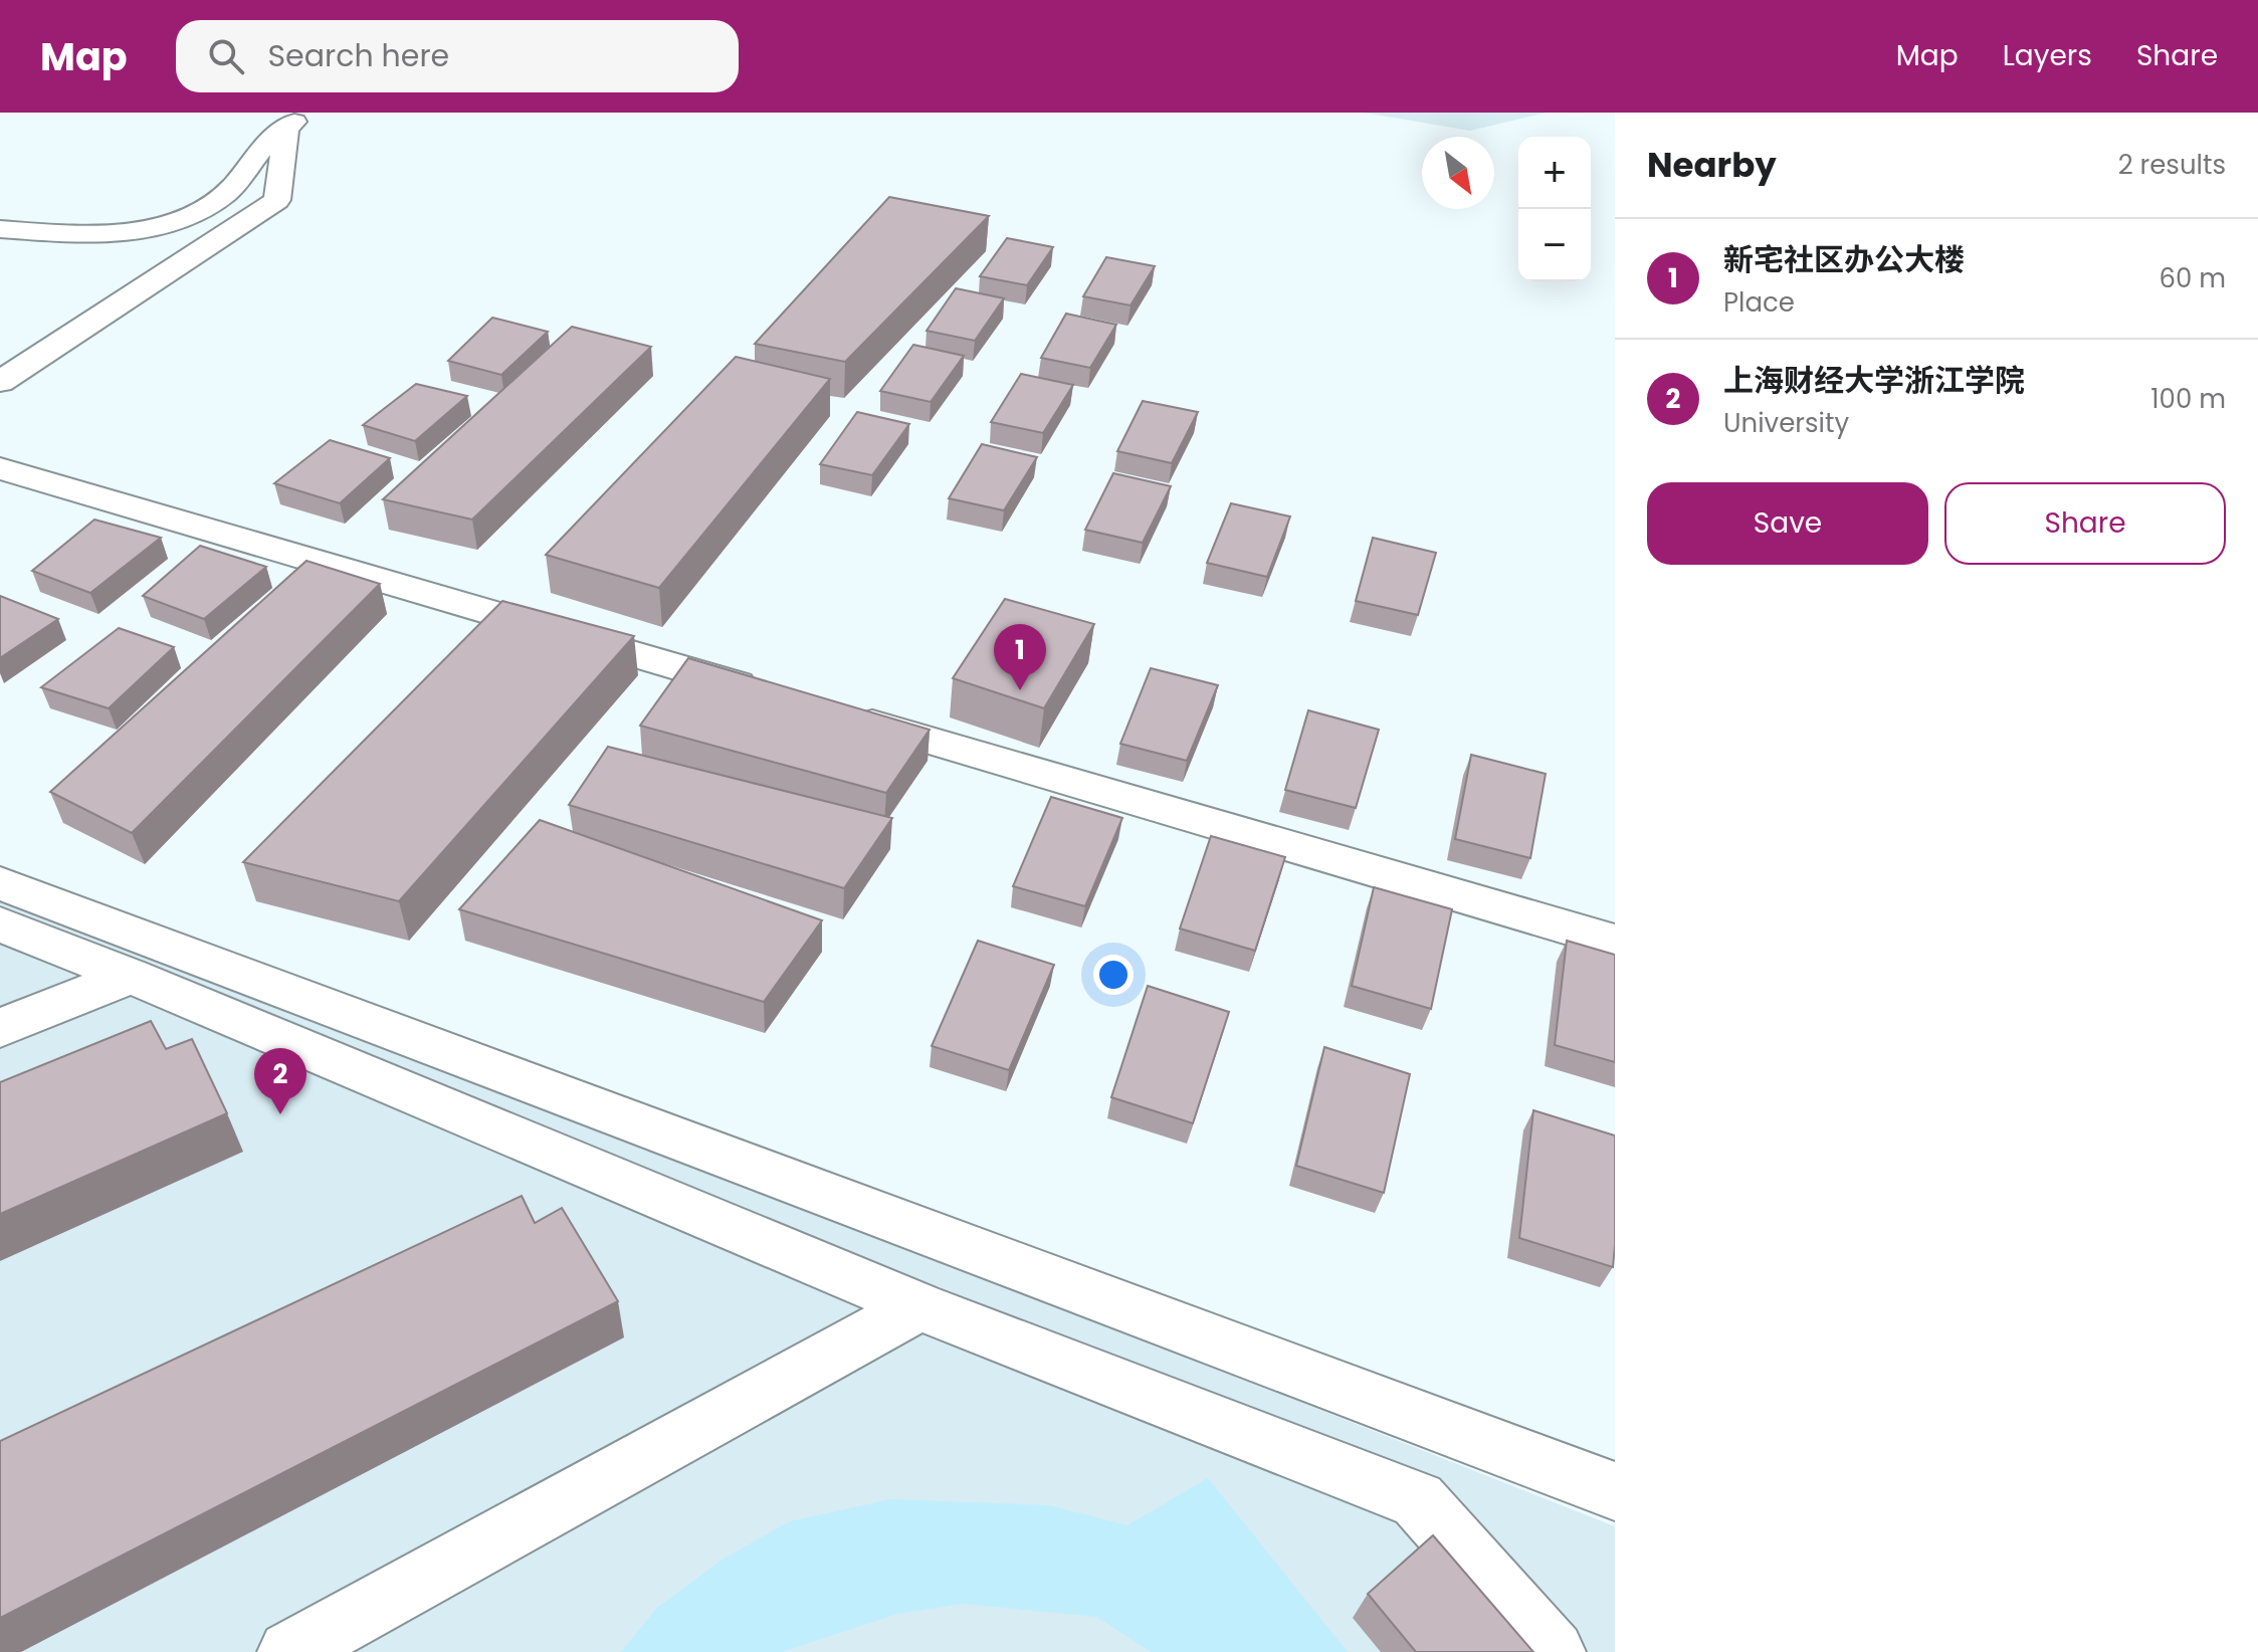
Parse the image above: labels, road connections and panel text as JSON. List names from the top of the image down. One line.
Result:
{"north":"bottom right","page":{"header":"Map","search":"Search here","nav":["Map","Layers","Share"],"heading":["Nearby","2 results"],"map_buttons":["+","−"],"list":[{"mark":"1","name":"新宅社区办公大楼","note":"Place","value":"60 m"},{"mark":"2","name":"上海财经大学浙江学院","note":"University","value":"100 m"}],"buttons":["Save","Share"],"pins":["1","2"]}}
